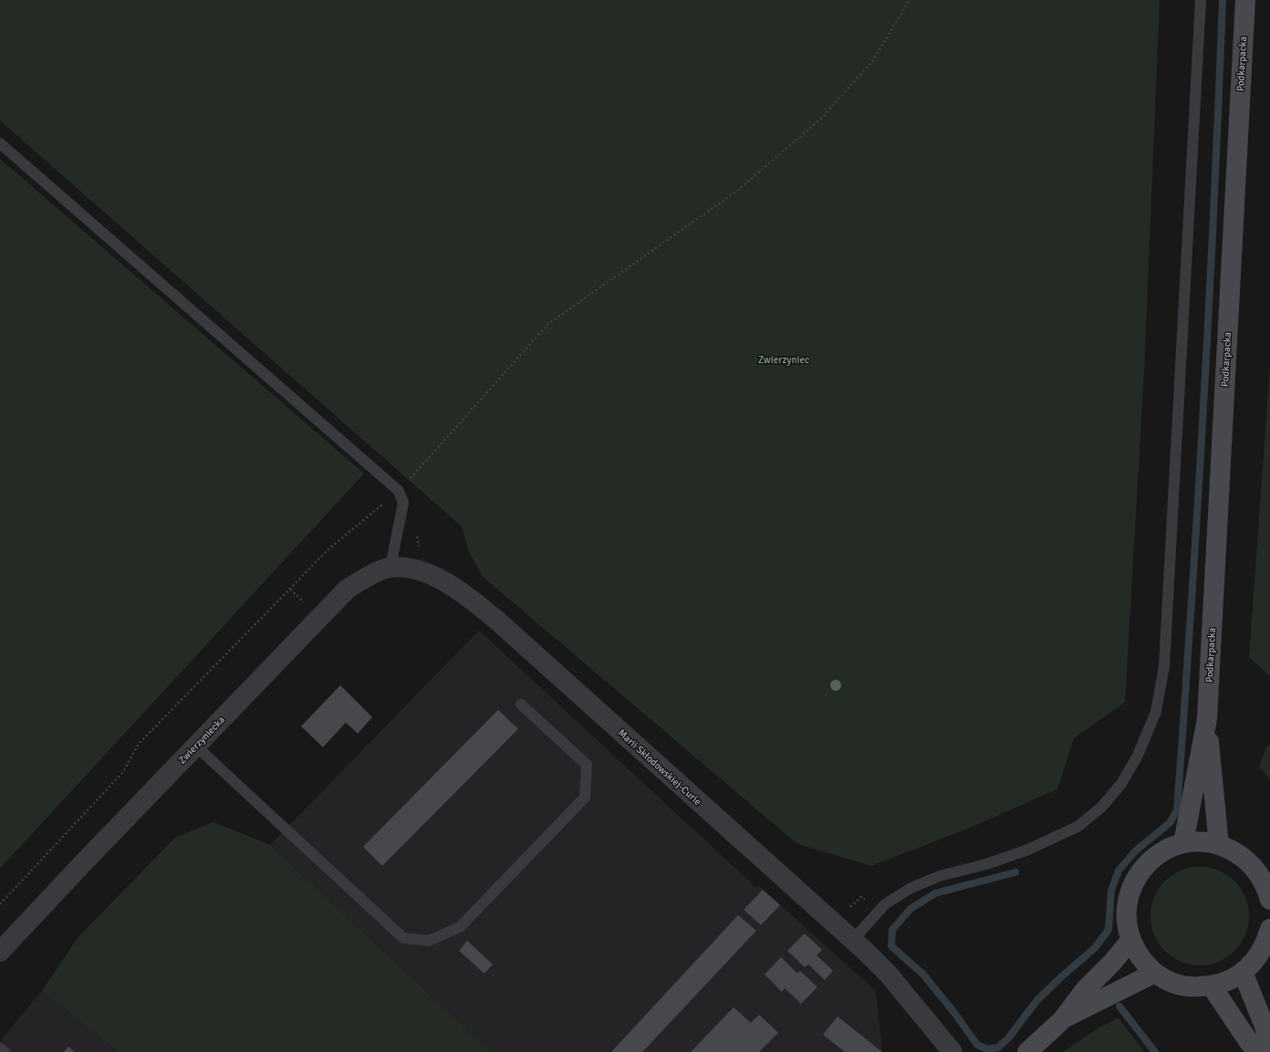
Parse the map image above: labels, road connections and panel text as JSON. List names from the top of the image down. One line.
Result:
{"streets":{"main road":["Podkarpacka"],"street":["Zwierzyniecka","Marii Skłodowskiej-Curie"]},"crossings":[["Zwierzyniecka","Marii Skłodowskiej-Curie"]],"parks":["Zwierzyniec"]}
